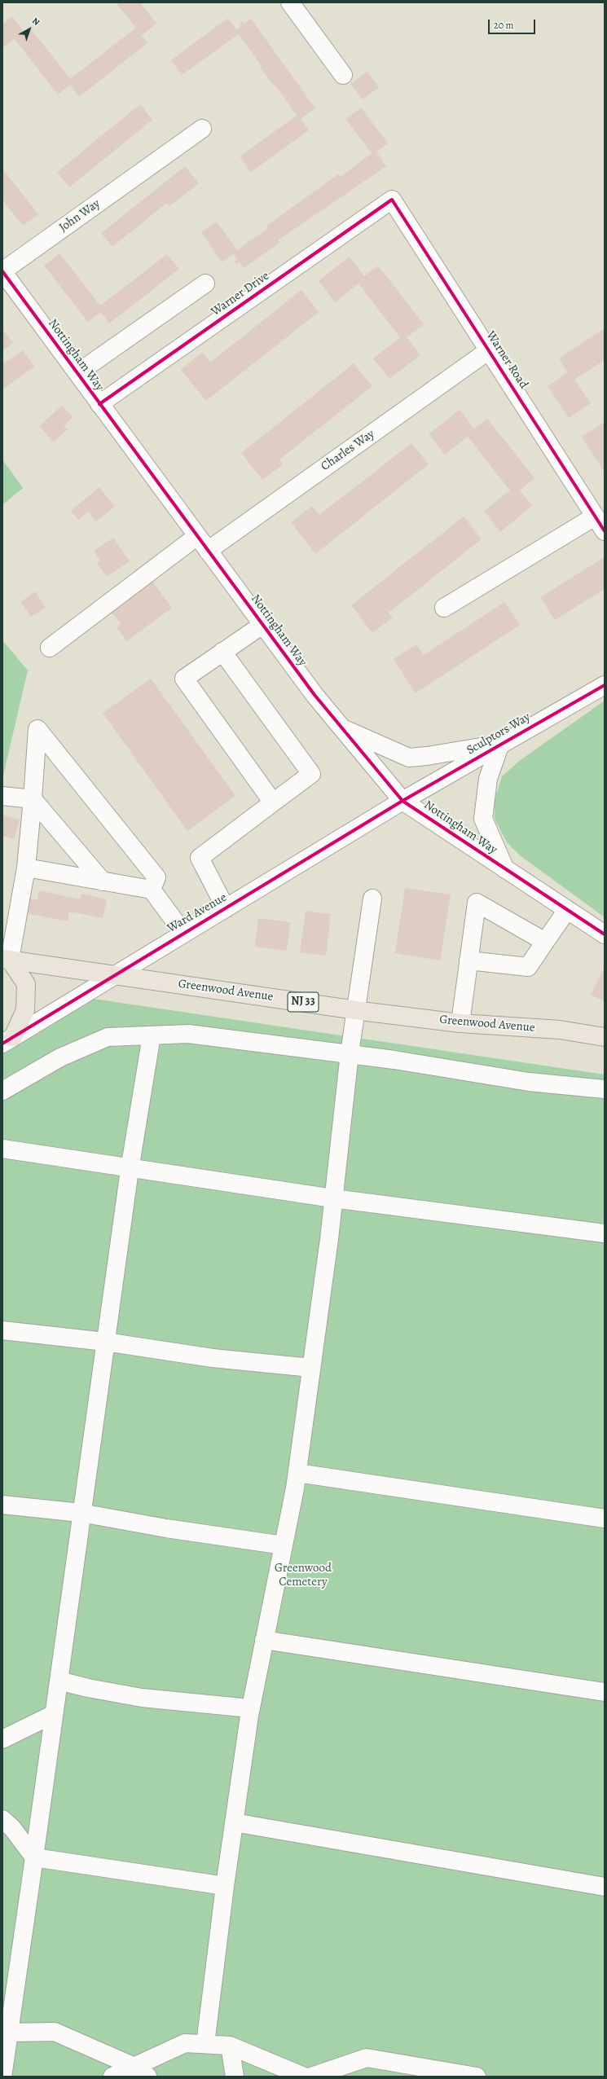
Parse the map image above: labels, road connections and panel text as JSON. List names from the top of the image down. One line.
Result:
{"streets":{"main road":["Greenwood Avenue","NJ 33"],"street":["John Way","Warner Drive","Nottingham Way","Warner Road","Charles Way","Sculptors Way","Ward Avenue"]},"crossings":[["John Way","Nottingham Way"],["Warner Drive","Nottingham Way"],["Warner Drive","Warner Road"],["Nottingham Way","Charles Way"],["Nottingham Way","Sculptors Way"],["Nottingham Way","Ward Avenue"],["Warner Road","Charles Way"],["Sculptors Way","Ward Avenue"],["Ward Avenue","Greenwood Avenue"]],"parks":["Greenwood Cemetery"],"scale_bar":"20 m","north":"top right"}
